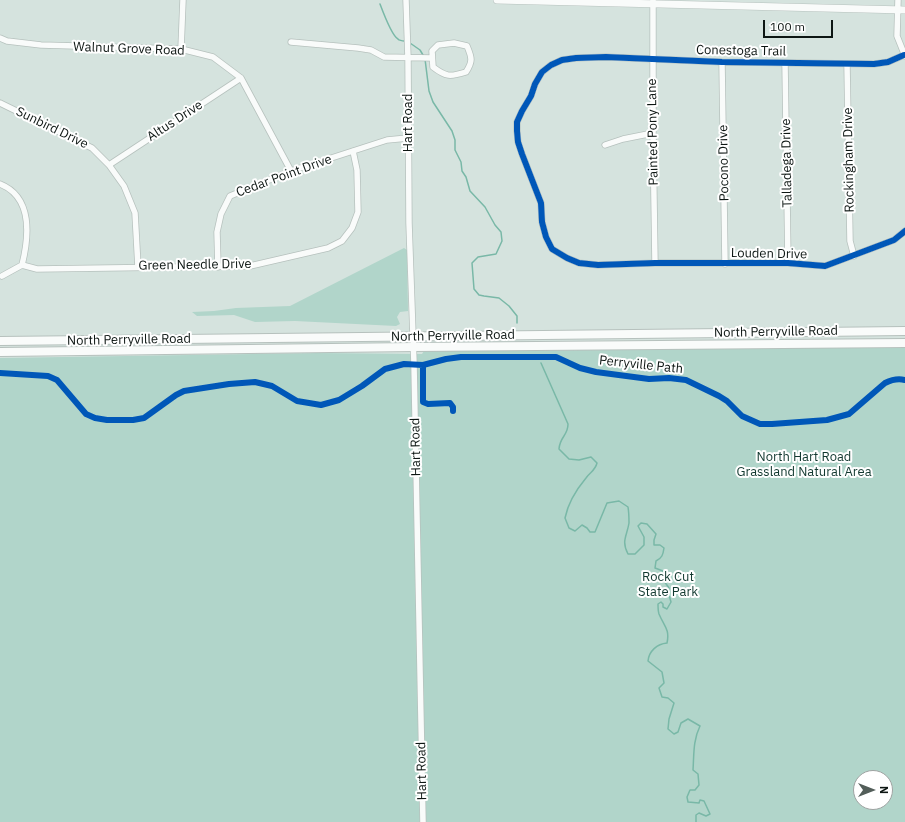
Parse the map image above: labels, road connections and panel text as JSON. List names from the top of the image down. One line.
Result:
{"streets":{"main road":["North Perryville Road"],"street":["Walnut Grove Road","Conestoga Trail","Altus Drive","Hart Road","Sunbird Drive","Painted Pony Lane","Rockingham Drive","Pocono Drive","Talladega Drive","Cedar Point Drive","Louden Drive","Green Needle Drive"],"cycle path":["Perryville Path"]},"crossings":[["Walnut Grove Road","Altus Drive"],["Walnut Grove Road","Cedar Point Drive"],["Conestoga Trail","Painted Pony Lane"],["Conestoga Trail","Rockingham Drive"],["Conestoga Trail","Pocono Drive"],["Conestoga Trail","Talladega Drive"],["Conestoga Trail","Louden Drive"],["Altus Drive","Sunbird Drive"],["Hart Road","Cedar Point Drive"],["Hart Road","North Perryville Road"],["Sunbird Drive","Green Needle Drive"],["Painted Pony Lane","Louden Drive"],["Rockingham Drive","Louden Drive"],["Pocono Drive","Louden Drive"],["Talladega Drive","Louden Drive"],["Cedar Point Drive","Green Needle Drive"]],"parks":["North Hart Road Grassland Natural Area","Rock Cut State Park"],"scale_bar":"100 m","north":"right"}
